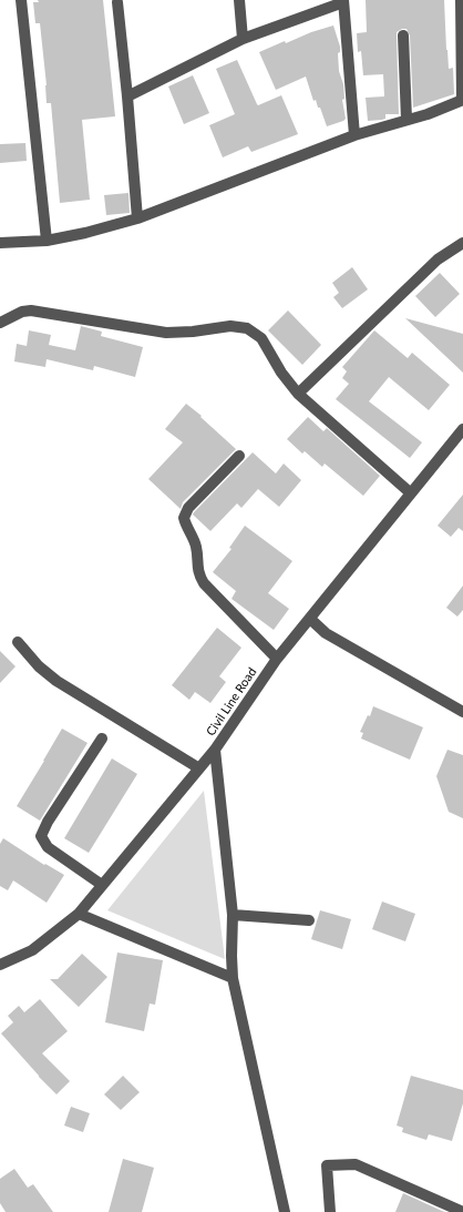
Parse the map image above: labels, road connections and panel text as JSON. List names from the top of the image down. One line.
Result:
{"streets":{"street":["Civil Line Road"]}}
